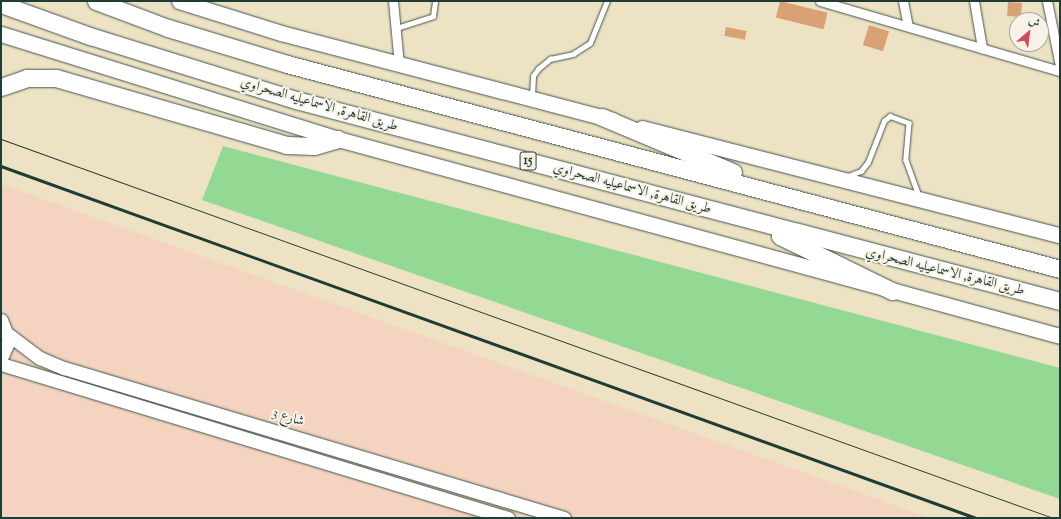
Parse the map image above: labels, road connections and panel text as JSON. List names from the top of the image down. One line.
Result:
{"streets":{"highway":["طريق القاهرة, الاسماعيليه الصحراوي","15"],"main road":["شارع 3"]},"north":"top right"}
